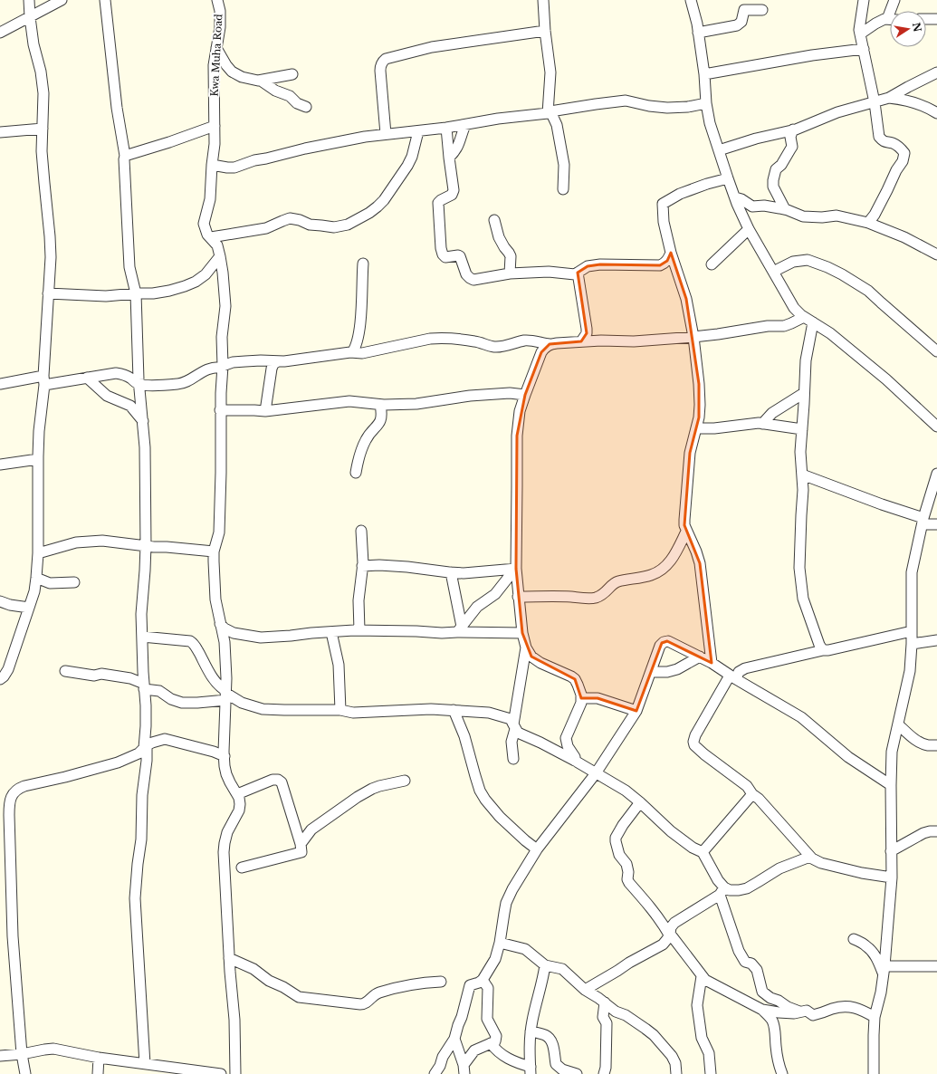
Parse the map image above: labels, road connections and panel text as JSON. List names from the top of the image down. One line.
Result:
{"streets":{"street":["Kwa Muha Road"]},"north":"right"}
